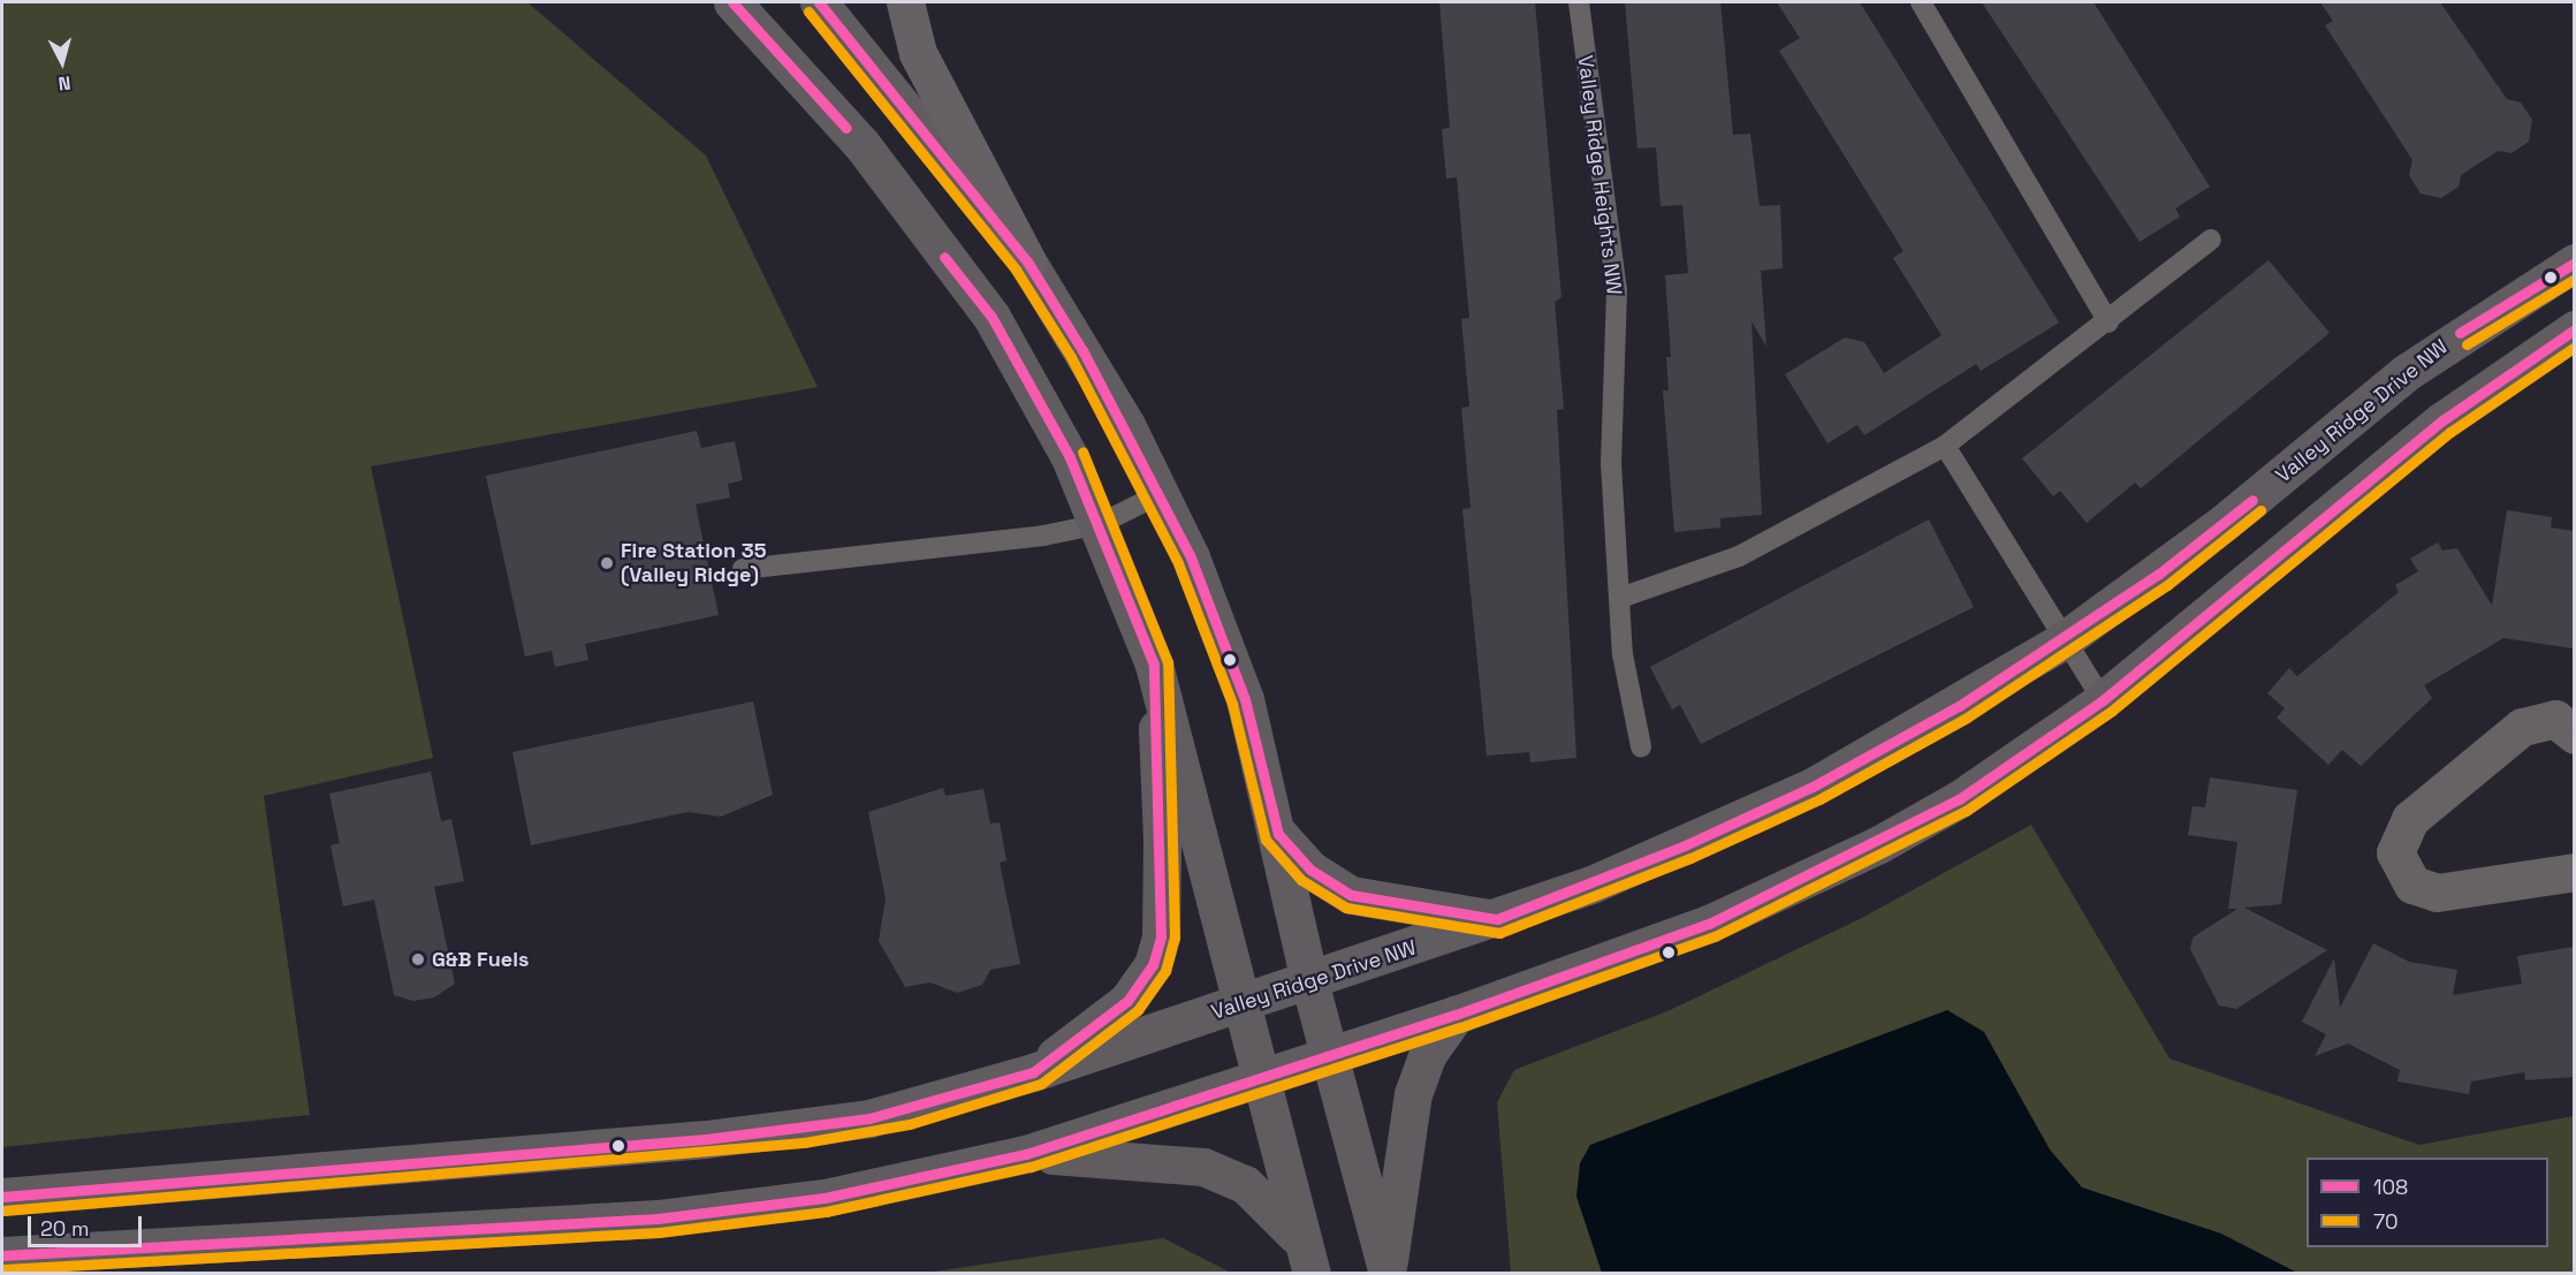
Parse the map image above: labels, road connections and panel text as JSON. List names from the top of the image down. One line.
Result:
{"streets":{"street":["Valley Ridge Drive NW"],"lane":["Valley Ridge Heights NW"]},"places":["Fire Station 35 (Valley Ridge)","G&B Fuels"],"lines":["transit line 108","transit line 70"],"legend":["108","70"],"scale_bar":"20 m","north":"bottom"}
